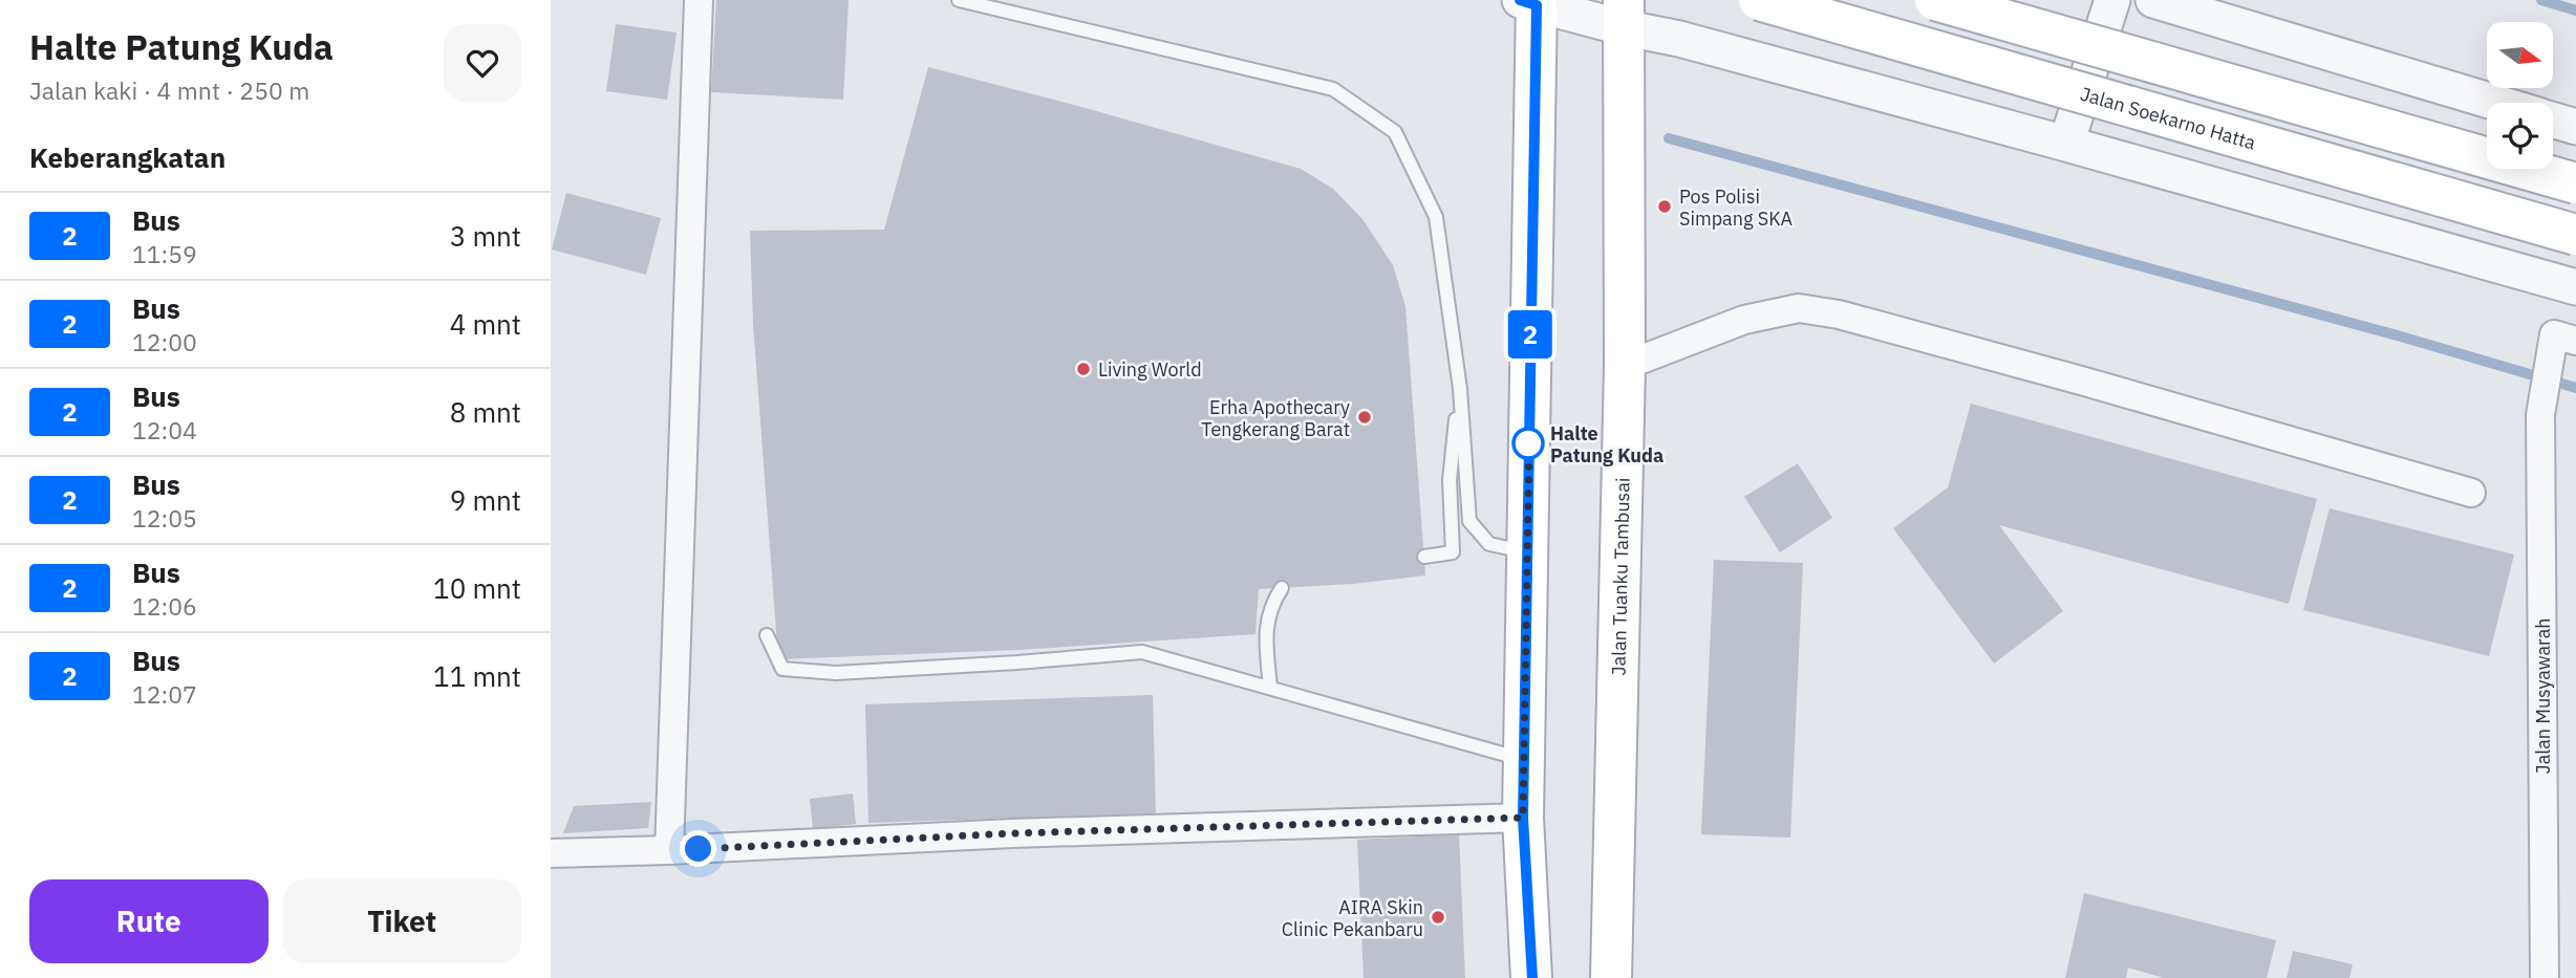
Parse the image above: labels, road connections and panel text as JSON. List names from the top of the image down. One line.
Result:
{"streets":{"main road":["Jalan Soekarno Hatta","Jalan Tuanku Tambusai"],"street":["Jalan Musyawarah"]},"places":["Pos Polisi Simpang SKA","Living World","Erha Apothecary Tengkerang Barat","Halte Patung Kuda","AIRA Skin Clinic Pekanbaru"],"lines":["bus line 2"],"north":"right","page":{"heading":[["Halte Patung Kuda","Jalan kaki · 4 mnt · 250 m"],"Keberangkatan"],"on_map":"2","list":[{"mark":"2","name":"Bus","note":"11:59","value":"3 mnt"},{"mark":"2","name":"Bus","note":"12:00","value":"4 mnt"},{"mark":"2","name":"Bus","note":"12:04","value":"8 mnt"},{"mark":"2","name":"Bus","note":"12:05","value":"9 mnt"},{"mark":"2","name":"Bus","note":"12:06","value":"10 mnt"},{"mark":"2","name":"Bus","note":"12:07","value":"11 mnt"}],"buttons":["Rute","Tiket"]}}
